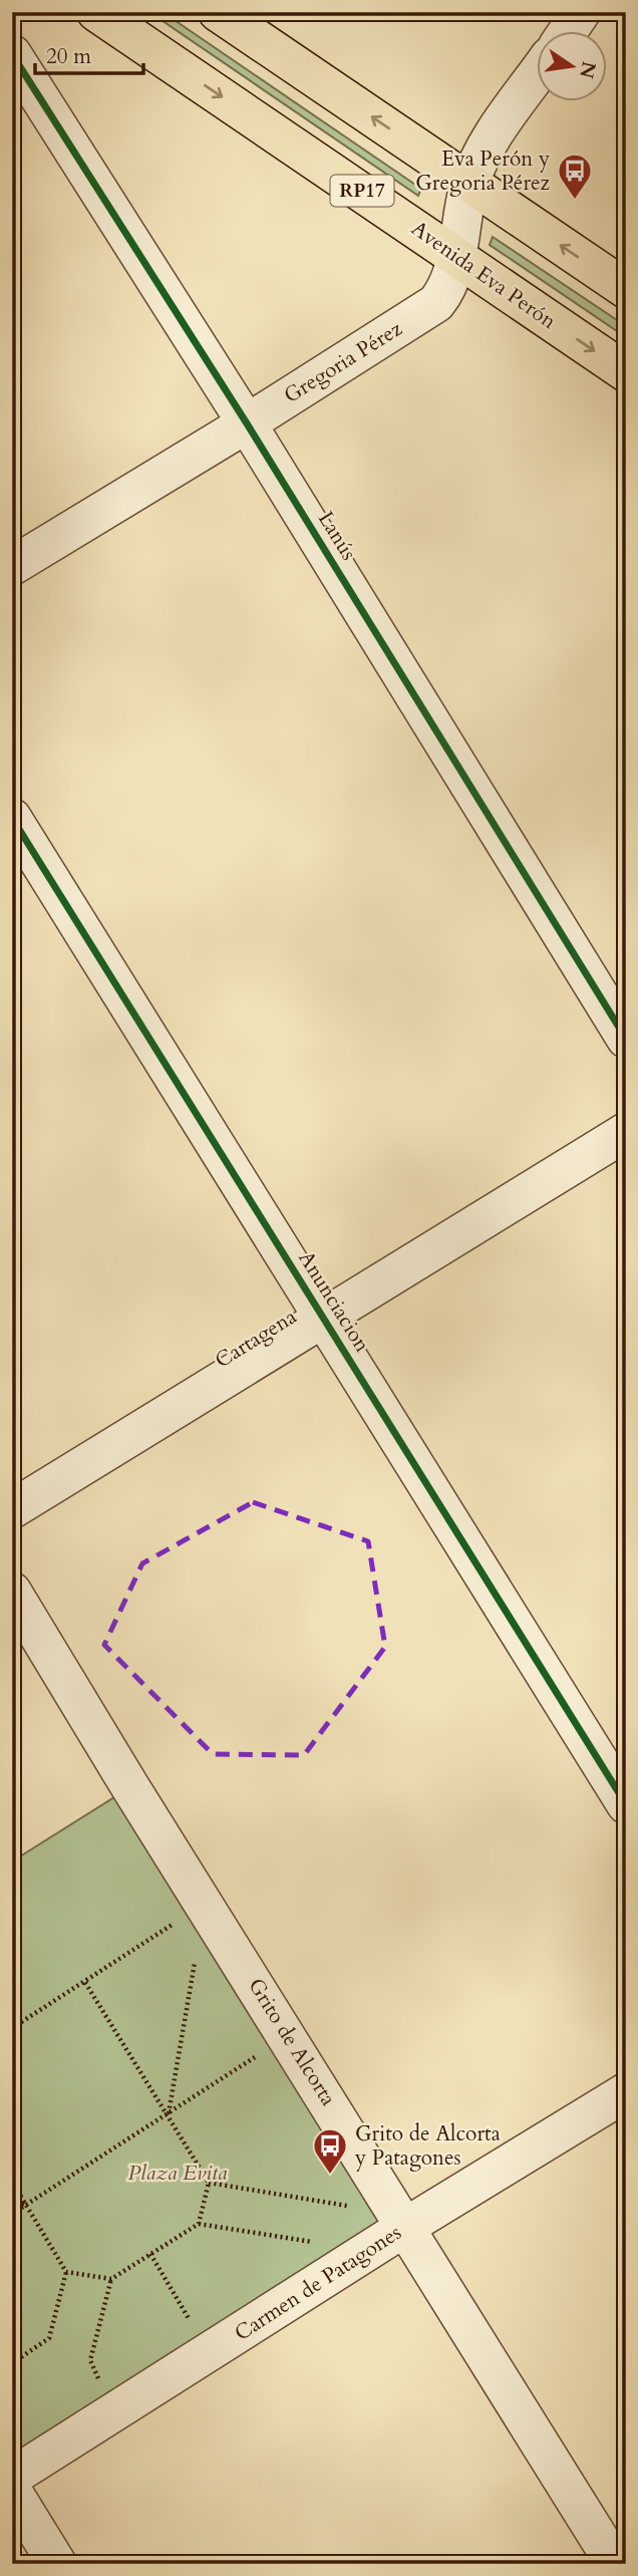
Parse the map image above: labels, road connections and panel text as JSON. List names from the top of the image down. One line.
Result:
{"streets":{"main road":["RP17","Avenida Eva Perón"],"street":["Gregoria Pérez","Lanús","Anunciacion","Cartagena","Grito de Alcorta","Carmen de Patagones"]},"crossings":[["Avenida Eva Perón","Gregoria Pérez"],["Gregoria Pérez","Lanús"],["Anunciacion","Cartagena"],["Grito de Alcorta","Carmen de Patagones"]],"parks":["Plaza Evita"],"places":{"bus stop":["Eva Perón y Gregoria Pérez","Grito de Alcorta y Patagones"]},"scale_bar":"20 m","north":"right"}
